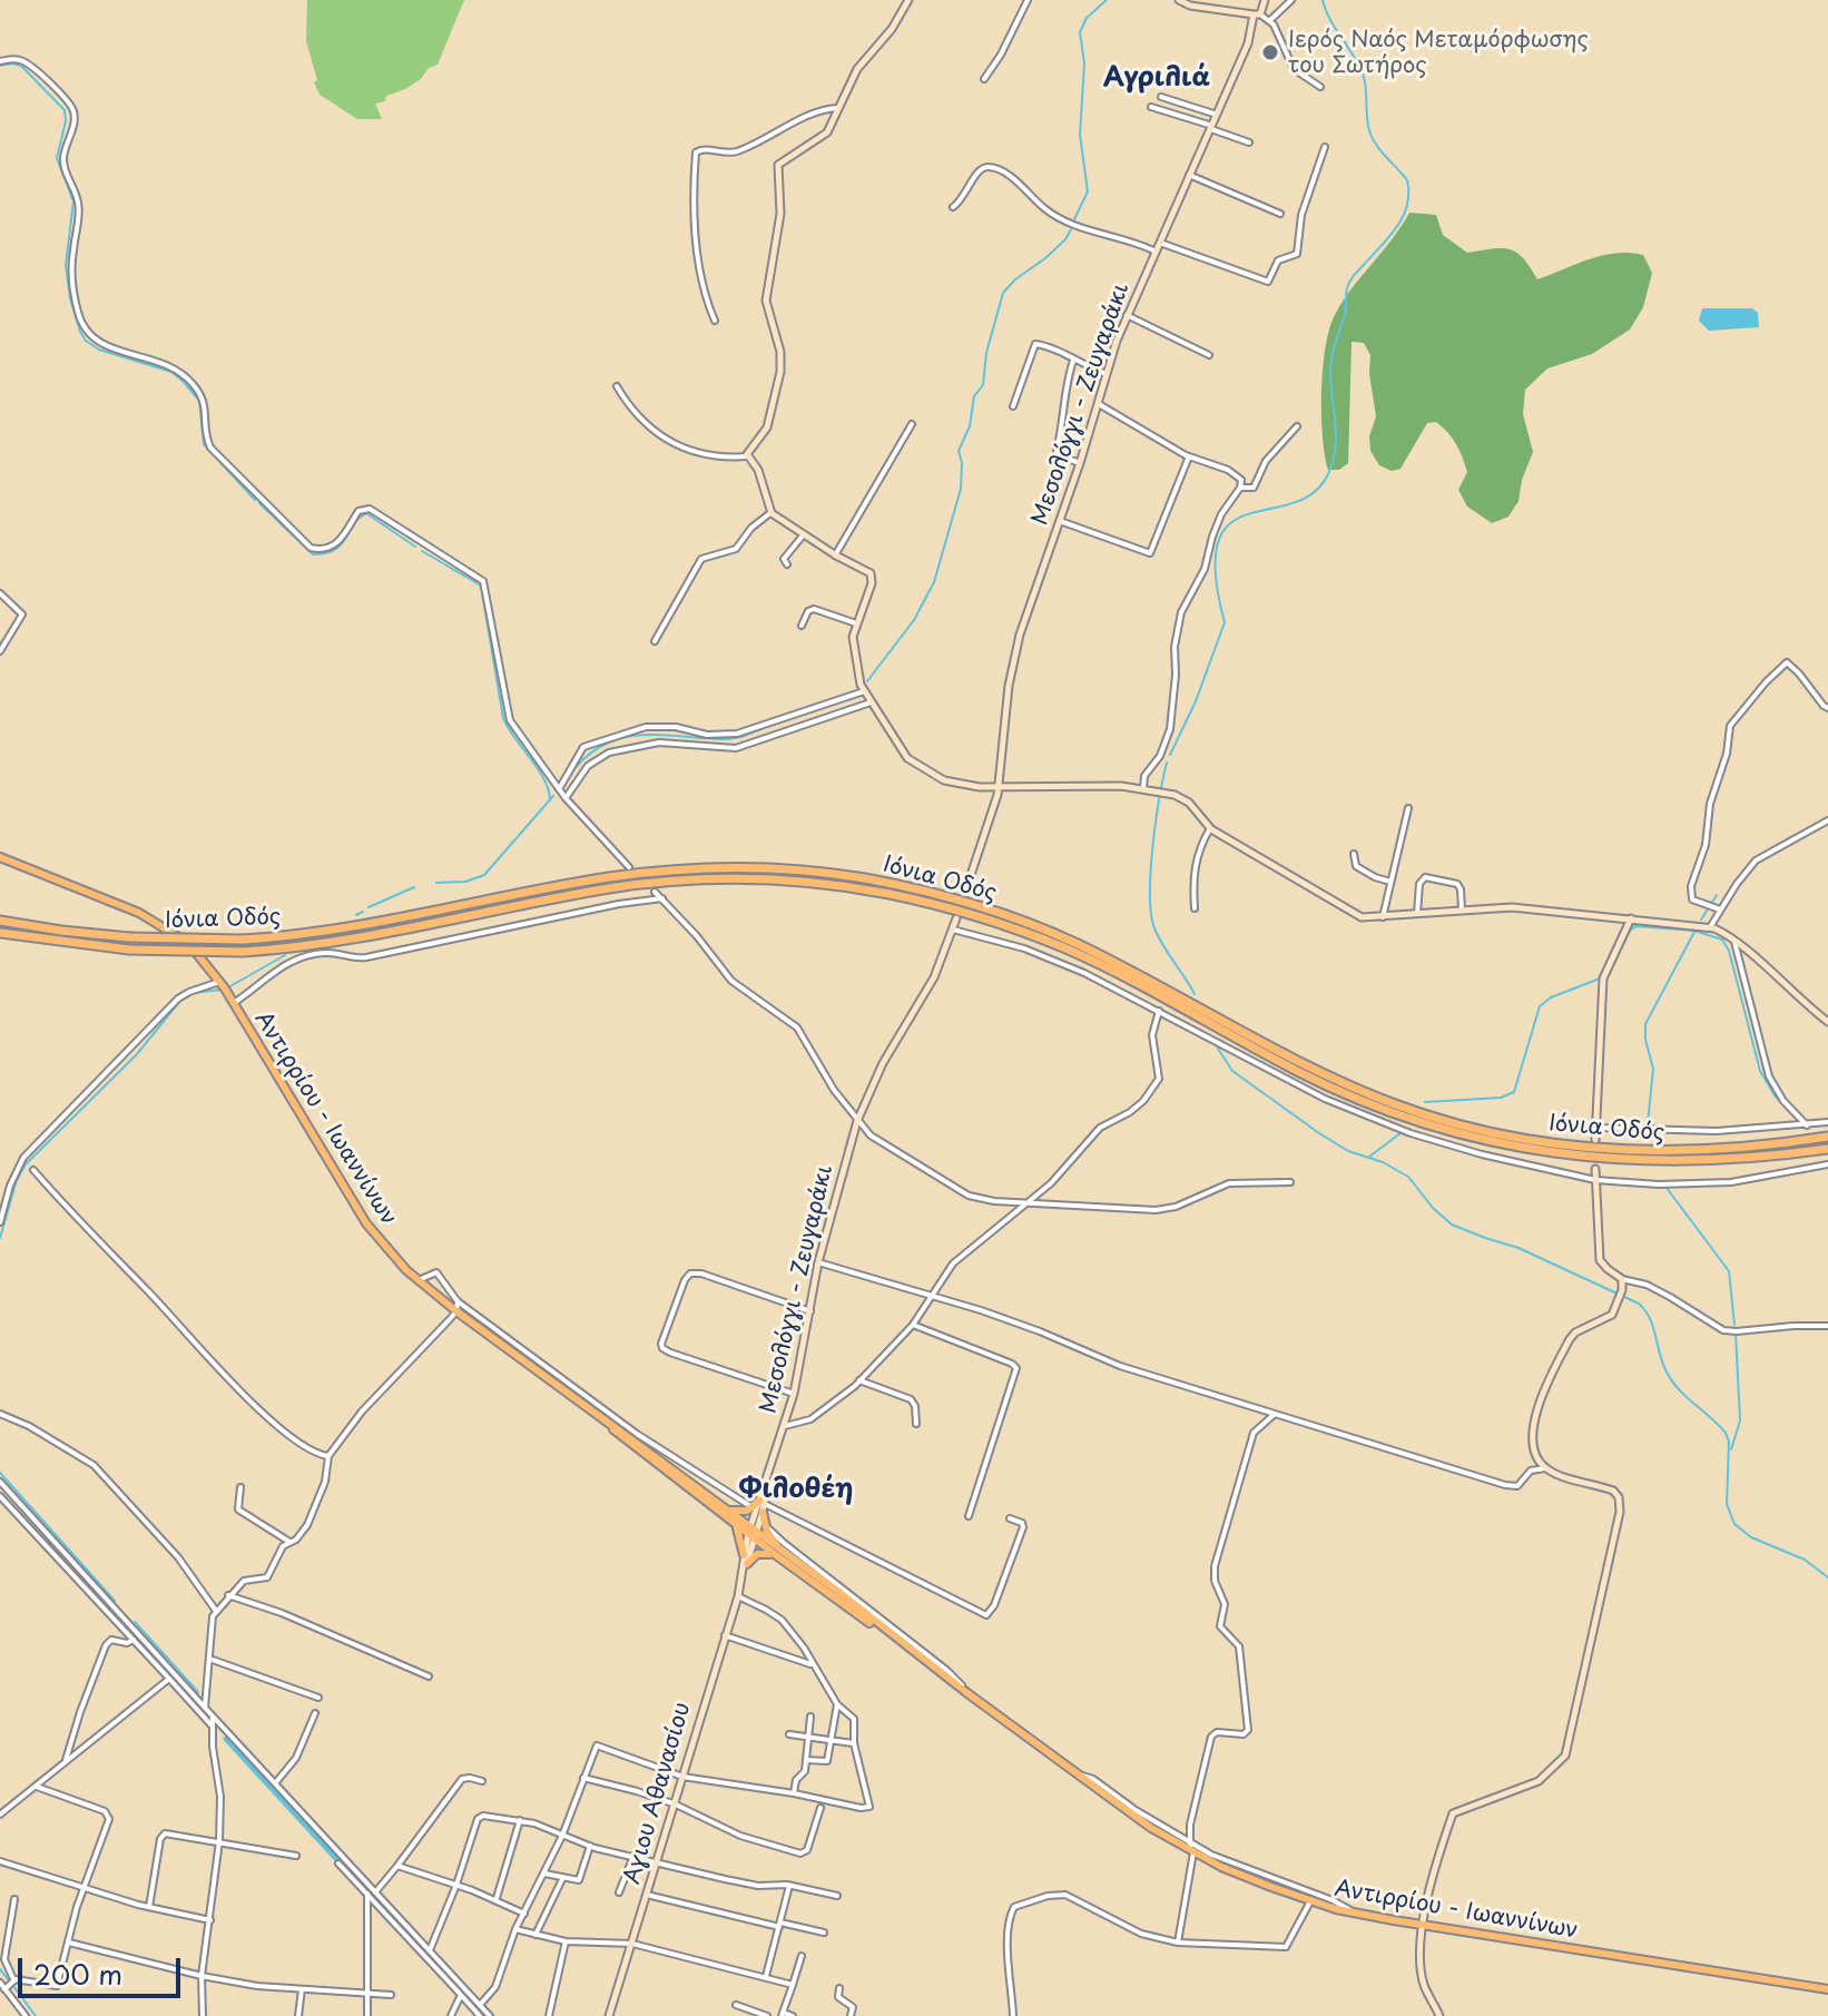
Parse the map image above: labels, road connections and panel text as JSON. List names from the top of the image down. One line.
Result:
{"streets":{"highway":["Ιόνια Οδός"],"main road":["Μεσολόγγι - Ζευγαράκι","Αντιρρίου - Ιωαννίνων","Αγιου Αθανασίου"]},"crossings":[["Μεσολόγγι - Ζευγαράκι","Αντιρρίου - Ιωαννίνων"],["Μεσολόγγι - Ζευγαράκι","Αγιου Αθανασίου"],["Αντιρρίου - Ιωαννίνων","Αγιου Αθανασίου"]],"districts":["Αγριλιά","Φιλοθέη"],"places":["Ιερός Ναός Μεταμόρφωσης του Σωτήρος"],"scale_bar":"200 m"}
